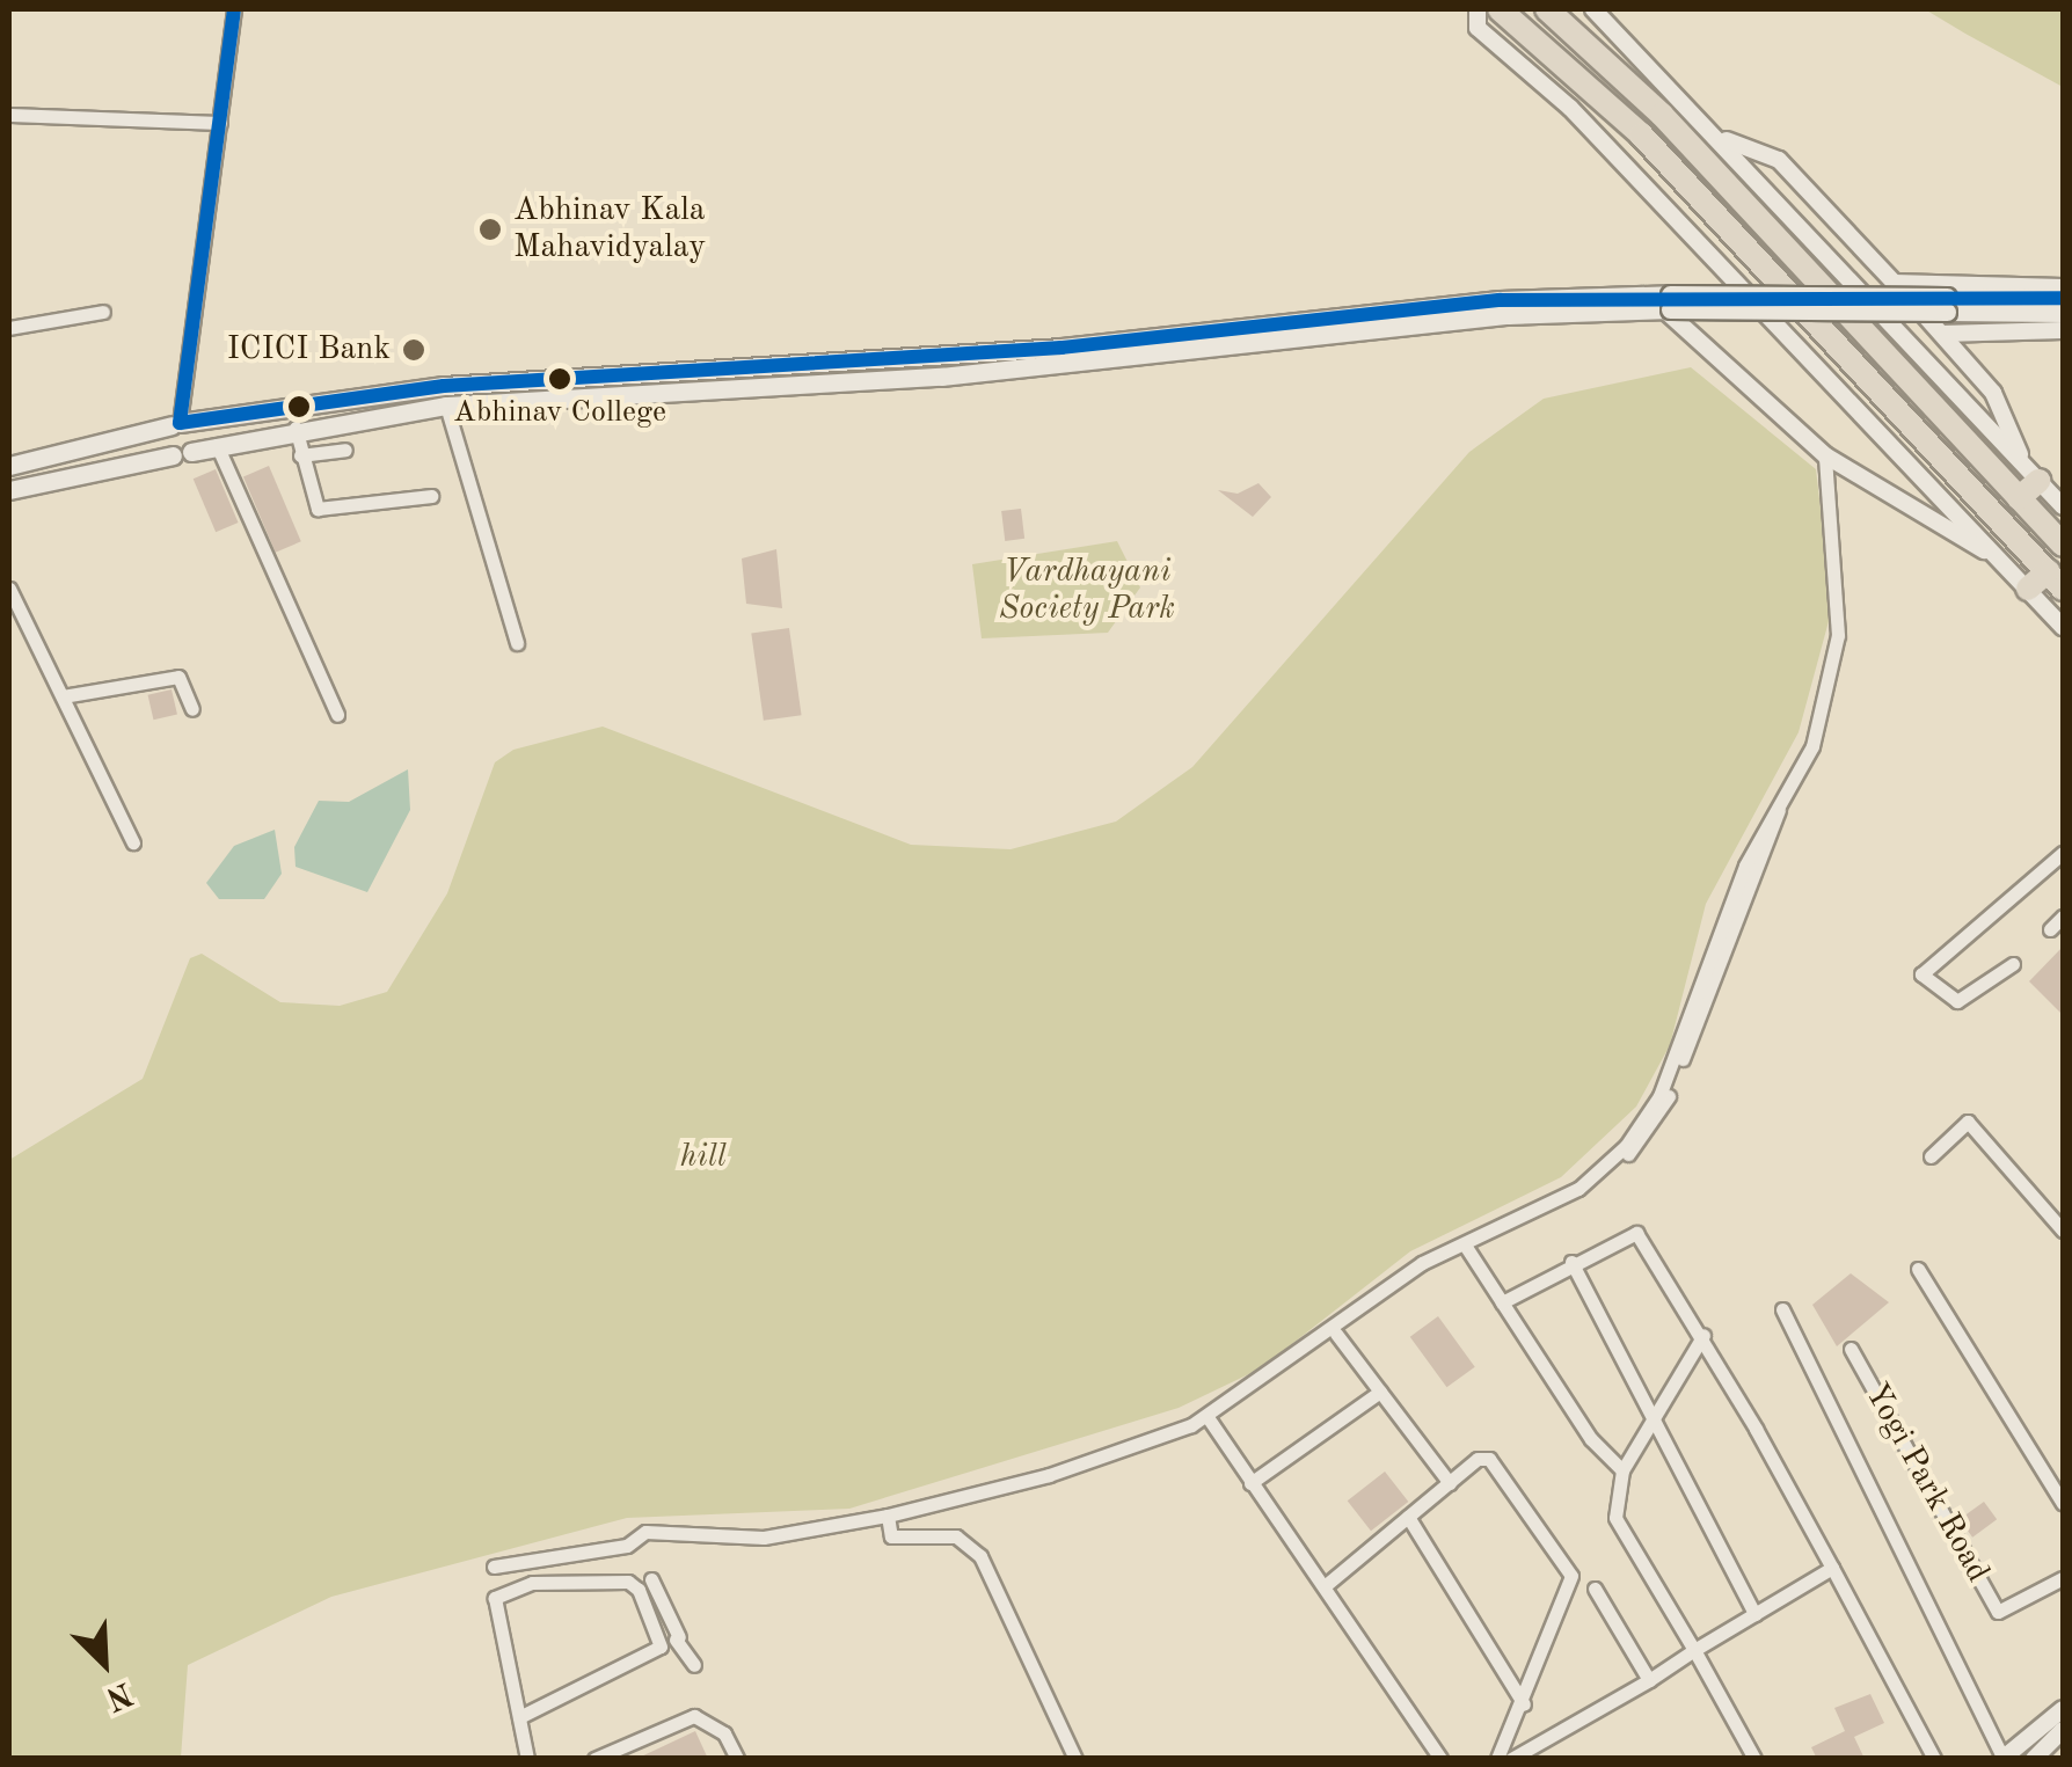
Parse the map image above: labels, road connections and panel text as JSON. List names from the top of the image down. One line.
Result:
{"streets":{"street":["Yogi Park Road"]},"parks":["Vardhayani Society Park","hill"],"places":["Abhinav Kala Mahavidyalay","ICICI Bank","Abhinav College"],"north":"bottom right"}
